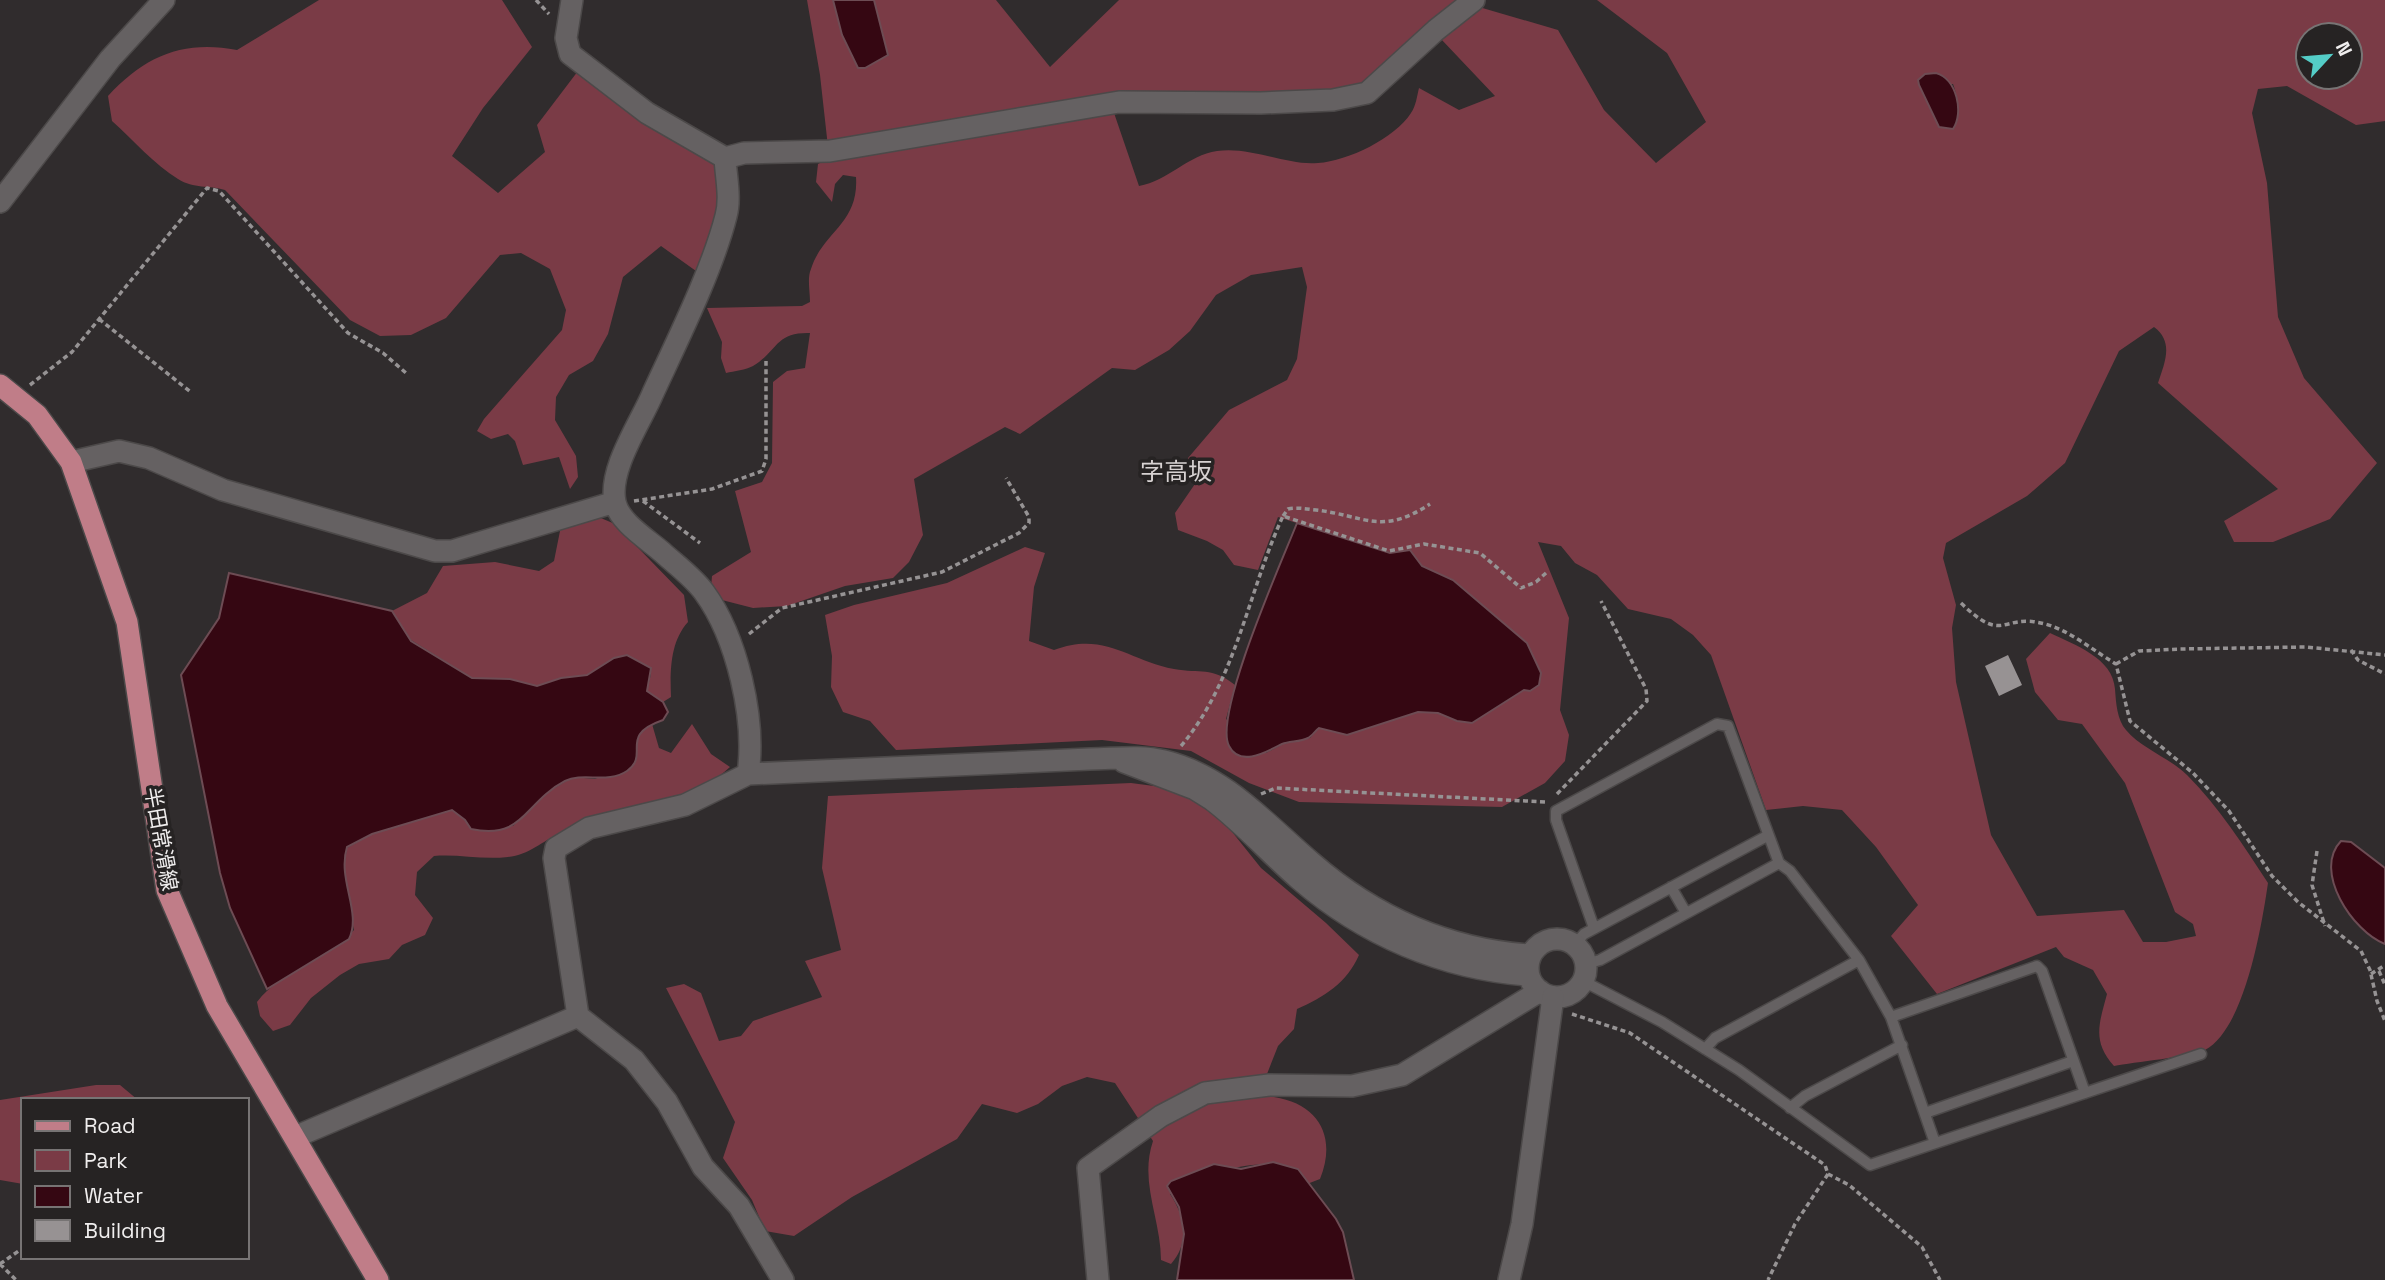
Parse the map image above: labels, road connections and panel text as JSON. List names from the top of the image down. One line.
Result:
{"streets":{"main road":["半田常滑線"]},"districts":["字高坂"],"legend":["Road","Park","Water","Building"],"north":"top right"}
